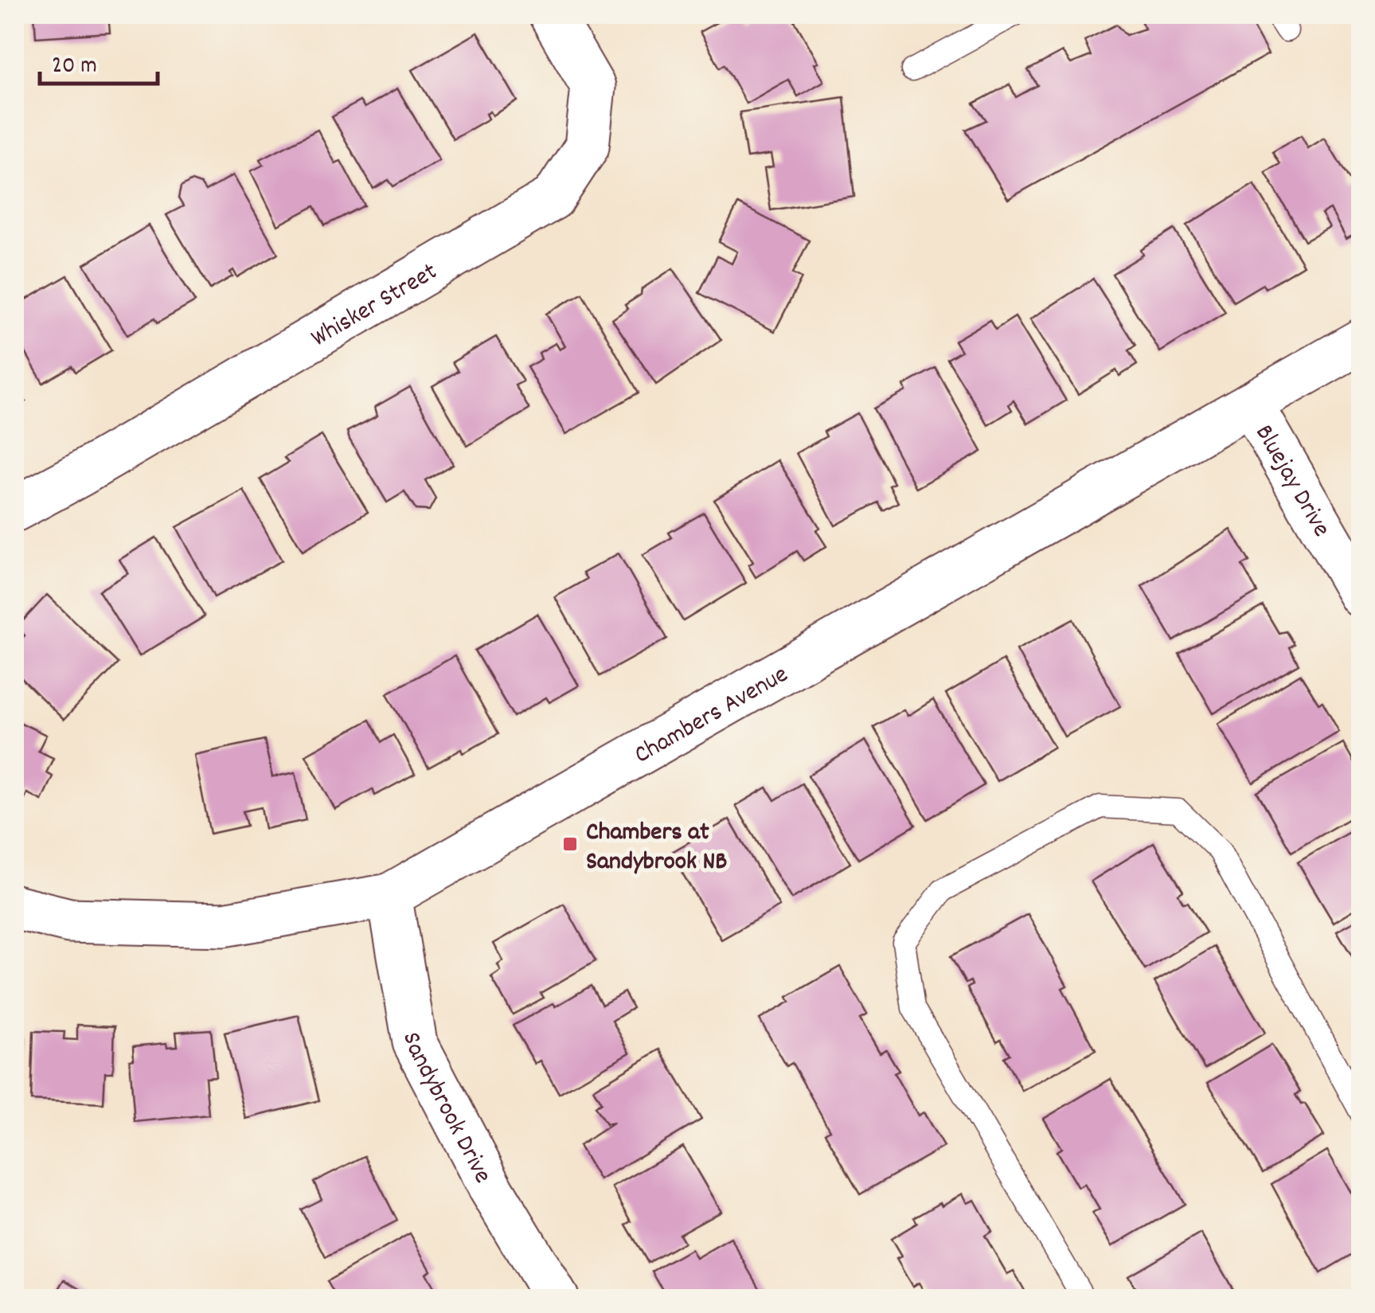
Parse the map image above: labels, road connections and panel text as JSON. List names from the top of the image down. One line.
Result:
{"streets":{"street":["Whisker Street","Bluejay Drive","Chambers Avenue","Sandybrook Drive"]},"crossings":[["Bluejay Drive","Chambers Avenue"],["Chambers Avenue","Sandybrook Drive"]],"places":{"transit":["Chambers at Sandybrook NB"]},"scale_bar":"20 m"}
